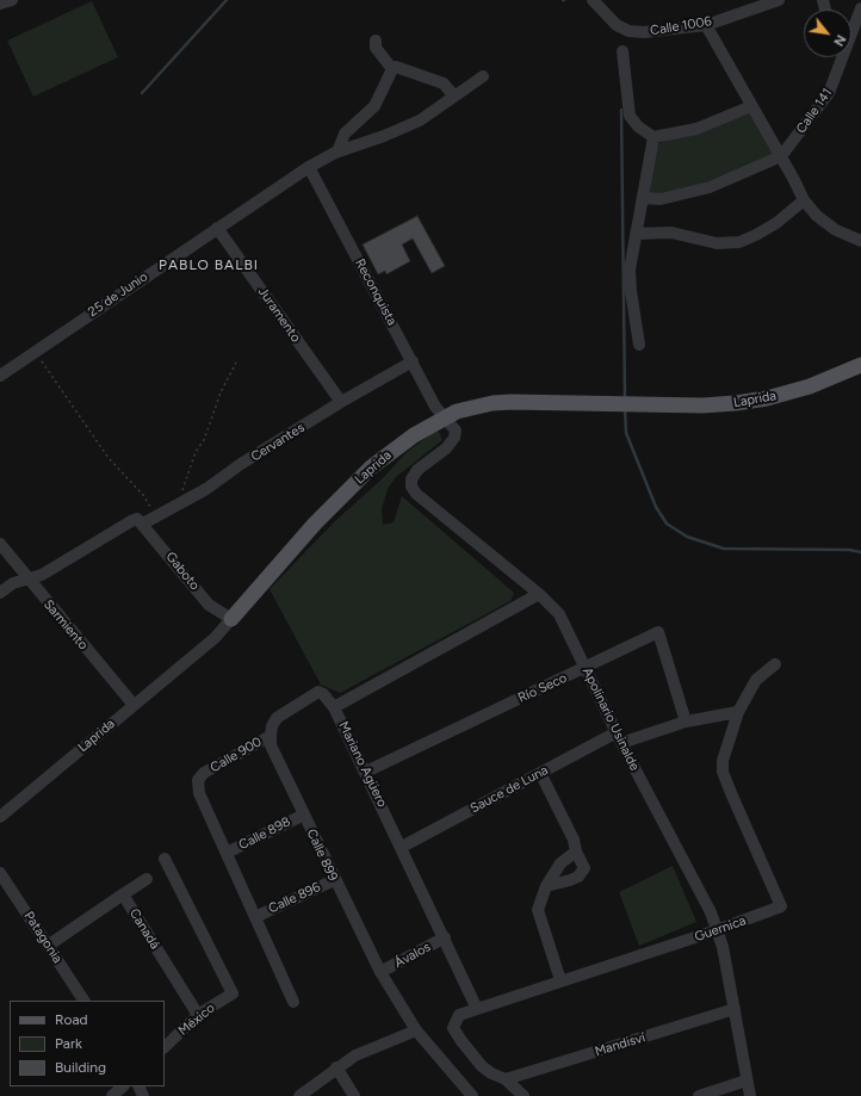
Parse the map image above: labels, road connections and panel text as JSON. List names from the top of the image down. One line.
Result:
{"streets":{"main road":["Laprida"],"street":["Calle 1006","Calle 141","Reconquista","25 de Junio","Juramento","Cervantes","Gaboto","Sarmiento","Río Seco","Apolinario Usinalde","Calle 900","Mariano Agüero","Sauce de Luna","Calle 898","Calle 899","Calle 896","Canadá","Guernica","Patagonia","Ávalos","México","Mandisví"]},"crossings":[["Reconquista","25 de Junio"],["Reconquista","Laprida"],["Reconquista","Cervantes"],["Reconquista","Apolinario Usinalde"],["25 de Junio","Juramento"],["Juramento","Cervantes"],["Laprida","Gaboto"],["Laprida","Sarmiento"],["Laprida","Apolinario Usinalde"],["Cervantes","Gaboto"],["Cervantes","Sarmiento"],["Río Seco","Apolinario Usinalde"],["Río Seco","Mariano Agüero"],["Río Seco","Sauce de Luna"],["Apolinario Usinalde","Mariano Agüero"],["Apolinario Usinalde","Sauce de Luna"],["Apolinario Usinalde","Guernica"],["Apolinario Usinalde","Mandisví"],["Calle 900","Mariano Agüero"],["Calle 900","Calle 898"],["Calle 900","Calle 899"],["Mariano Agüero","Sauce de Luna"],["Mariano Agüero","Guernica"],["Mariano Agüero","Ávalos"],["Sauce de Luna","Guernica"],["Calle 898","Calle 899"],["Calle 899","Calle 896"],["Calle 899","Ávalos"],["Canadá","Patagonia"],["Canadá","México"],["Guernica","Mandisví"]],"districts":["PABLO BALBI"],"legend":["Road","Park","Building"],"north":"bottom right"}
